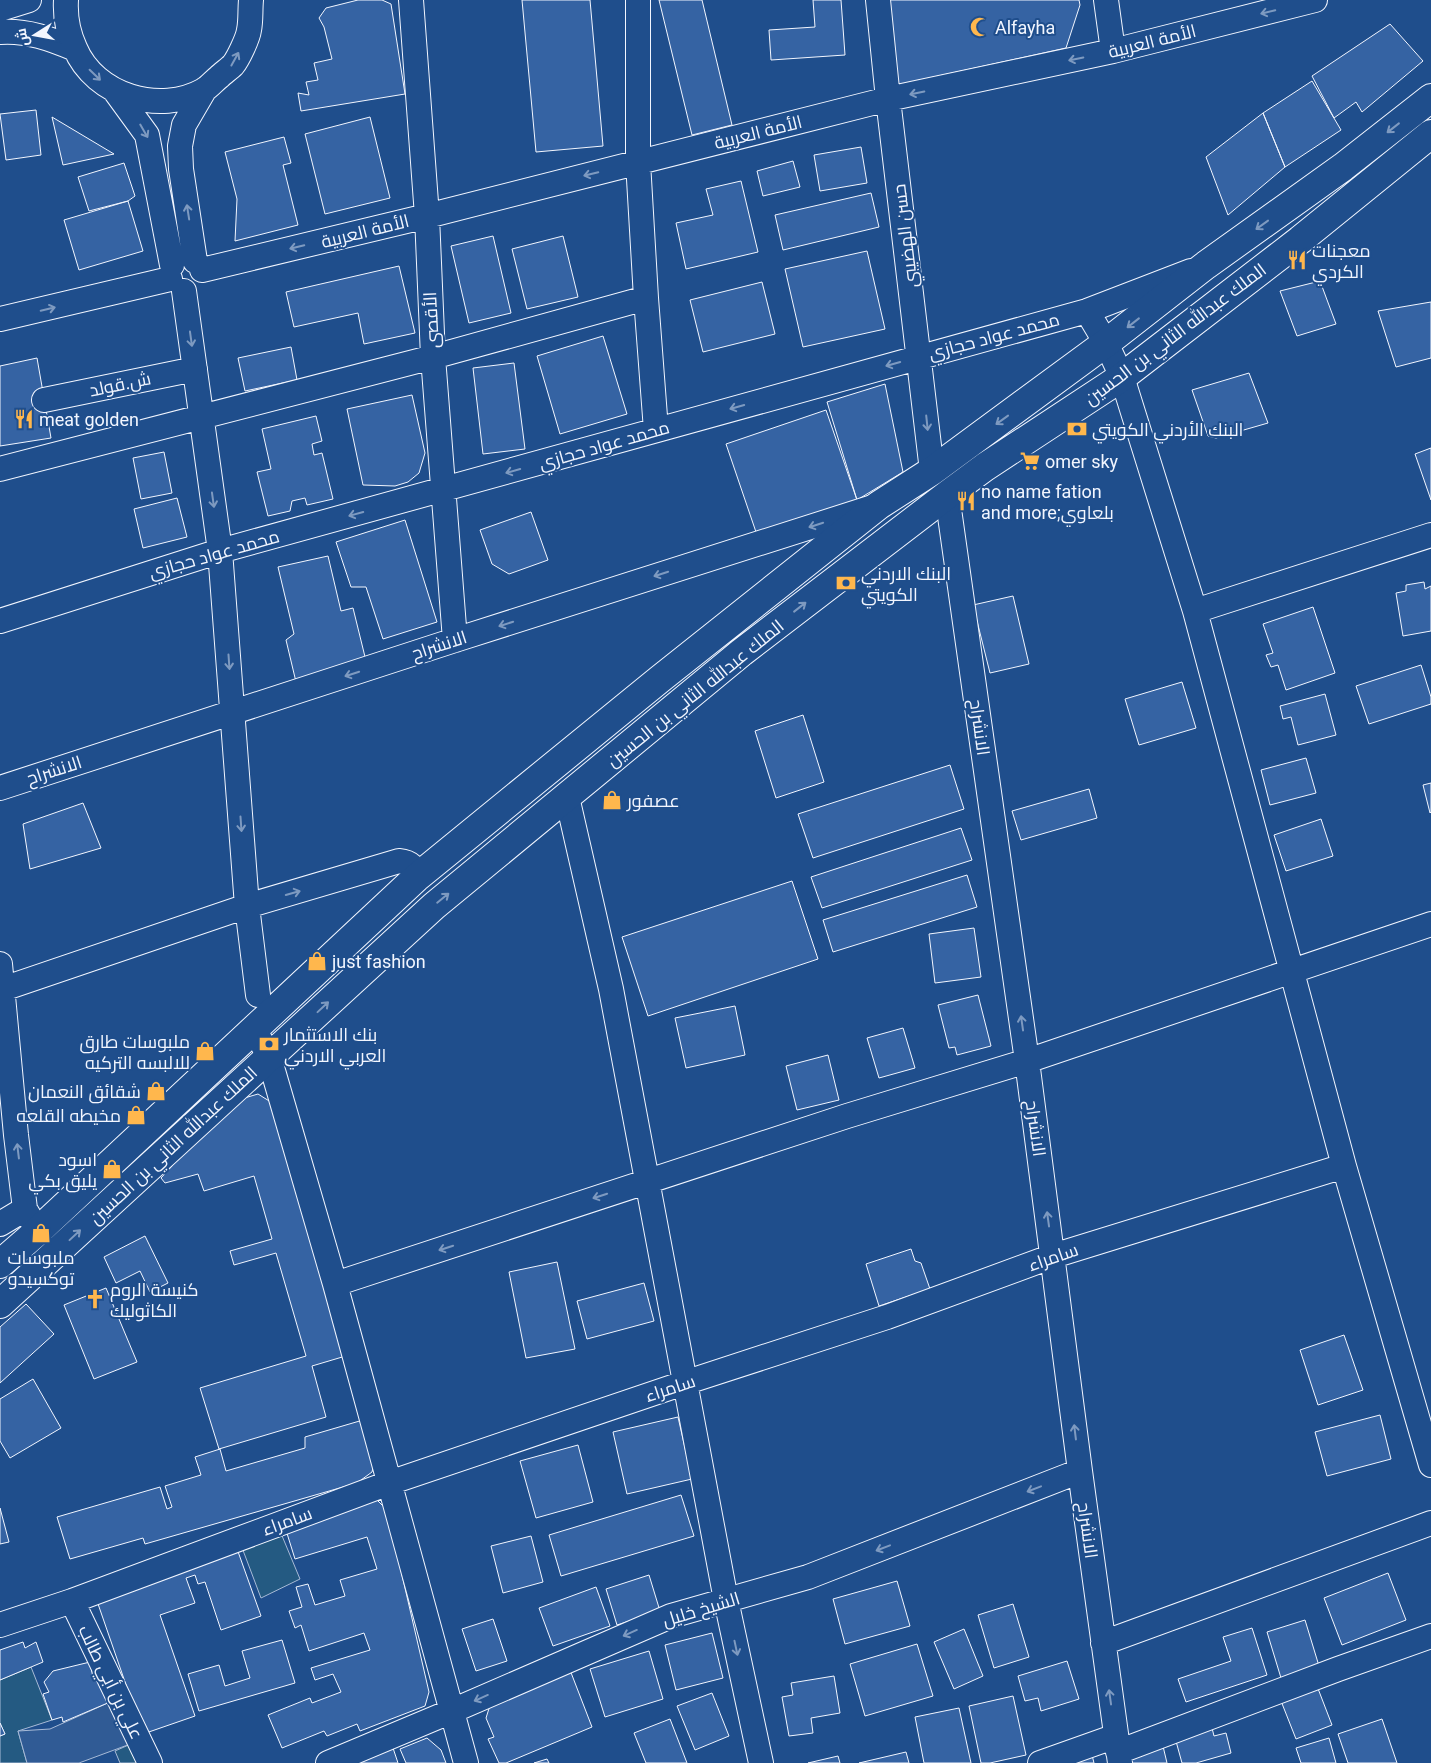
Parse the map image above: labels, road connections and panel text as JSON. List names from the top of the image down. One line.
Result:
{"streets":{"main road":["الملك عبدالله الثاني بن الحسين"],"street":["الأمة العربية","حسن الهضيبي","الأقصى","محمد عواد حجازي","ش.قولد","الانشراح","سامراء","الشيخ خليل","علي بن أبي طالب"]},"crossings":[["الأمة العربية","حسن الهضيبي"],["الأمة العربية","الأقصى"],["حسن الهضيبي","الملك عبدالله الثاني بن الحسين"],["حسن الهضيبي","محمد عواد حجازي"],["الأقصى","محمد عواد حجازي"],["الأقصى","الانشراح"],["الملك عبدالله الثاني بن الحسين","محمد عواد حجازي"],["الملك عبدالله الثاني بن الحسين","الانشراح"],["الانشراح","سامراء"],["الانشراح","الشيخ خليل"],["سامراء","علي بن أبي طالب"]],"one_way":["الشيخ خليل"],"places":{"mosque":["Alfayha"],"restaurant":["معجنات الكردي","meat golden","no name fation and more;بلعاوي"],"bank":["البنك الأردني الكويتي","البنك الاردني الكويتي","بنك الاستثمار العربي الاردني"],"supermarket":["omer sky"],"shop":["عصفور","just fashion","ملبوسات طارق للالبسه التركيه","شقائق النعمان","مخيطه القلعه","اسود يليق بكي","ملبوسات توكسيدو"],"church":["كنيسة الروم الكاثوليك"]},"north":"left"}
